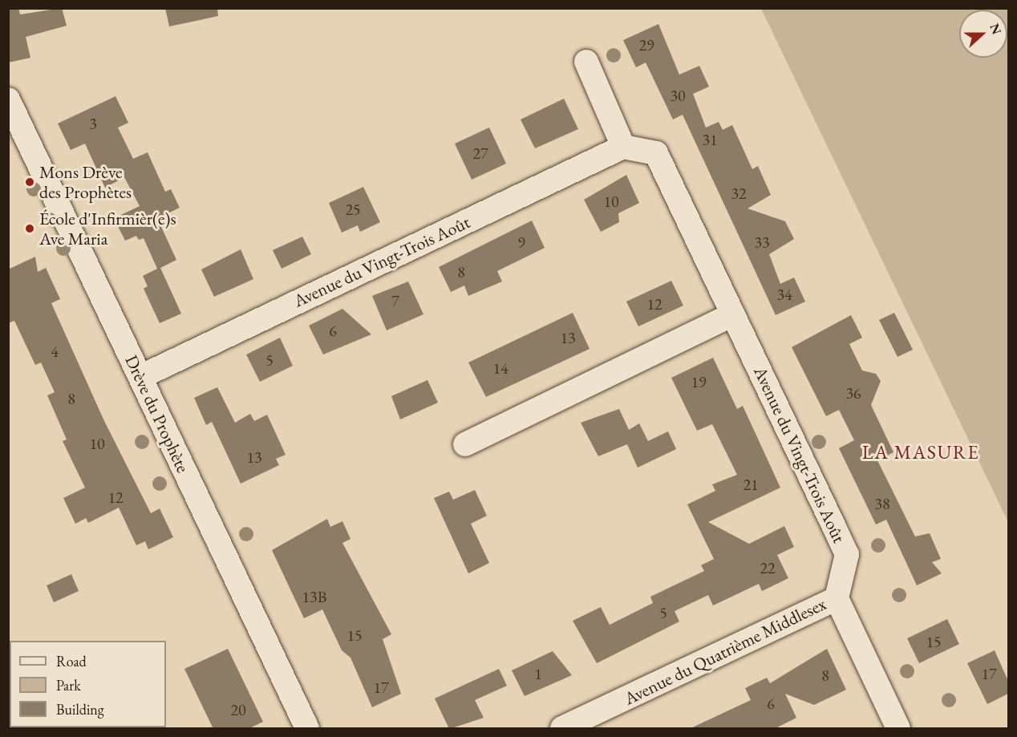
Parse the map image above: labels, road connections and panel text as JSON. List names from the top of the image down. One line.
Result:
{"streets":{"street":["Avenue du Vingt-Trois Août","Drève du Prophète","Avenue du Quatrième Middlesex"]},"crossings":[["Avenue du Vingt-Trois Août","Drève du Prophète"],["Avenue du Vingt-Trois Août","Avenue du Quatrième Middlesex"]],"districts":["LA MASURE"],"places":["Mons Drève des Prophètes","École d'Infirmièr(e)s Ave Maria"],"house_numbers":["29","30","3","31","27","32","10","25","9","33","8","34","7","12","6","13","4","5","14","19","36","8","10","13","21","12","38","22","13B","5","15","15","1","17","8","17","6","20"],"legend":["Road","Park","Building"],"north":"right"}
